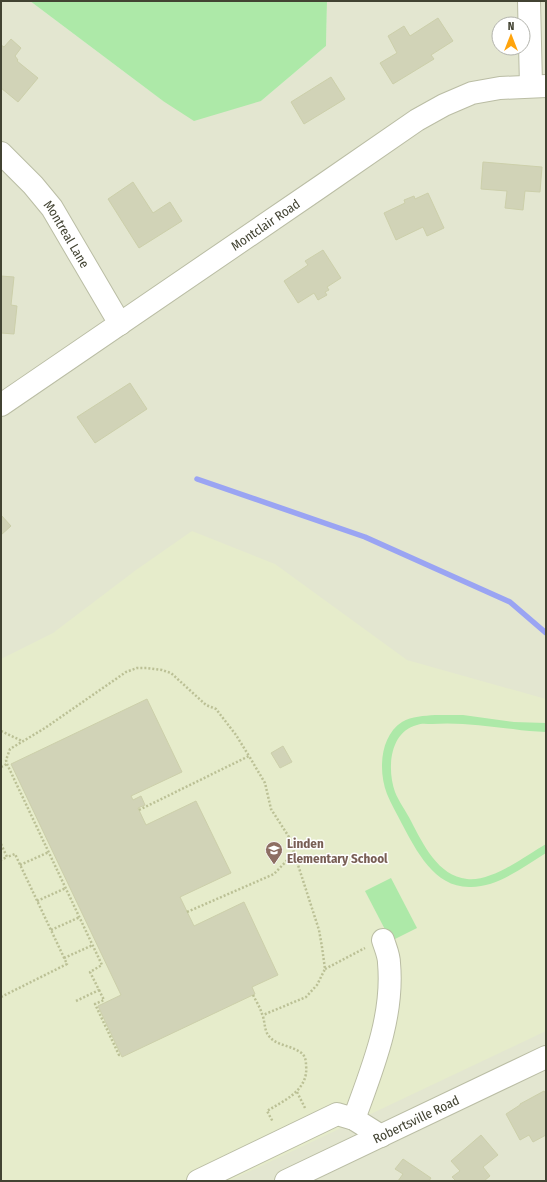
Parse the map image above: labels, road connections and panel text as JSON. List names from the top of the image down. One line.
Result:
{"streets":{"street":["Montclair Road","Montreal Lane","Robertsville Road"]},"crossings":[["Montclair Road","Montreal Lane"]],"places":{"school or university":["Linden Elementary School"]},"north":"top"}
